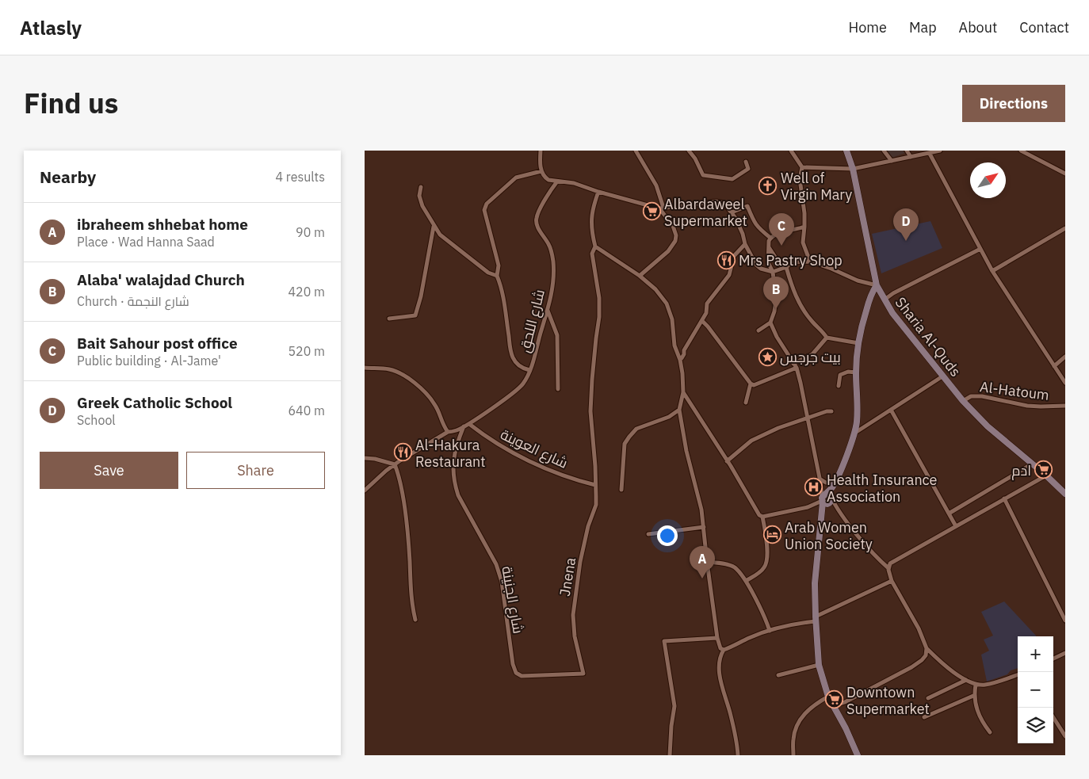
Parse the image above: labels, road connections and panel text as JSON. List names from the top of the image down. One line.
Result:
{"streets":{"street":["شارع اللحق","Sharia Al-Quds","Al-Hatoum","شارع العوينة","شارع الجنينة"]},"crossings":[["شارع اللحق","شارع العوينة"],["شارع اللحق","شارع الجنينة"],["Sharia Al-Quds","Al-Hatoum"],["شارع العوينة","شارع الجنينة"]],"places":{"church":["Well of Virgin Mary"],"supermarket":["Albardaweel Supermarket","ادم","Downtown Supermarket"],"restaurant":["Mrs Pastry Shop","Al-Hakura Restaurant"],"place":["بيت جرجس"],"hospital":["Health Insurance Association"],"hotel":["Arab Women Union Society"]},"north":"top right","page":{"header":"Atlasly","nav":["Home","Map","About","Contact"],"title":"Find us","buttons":["Directions",["Save","Share"]],"heading":["Nearby","4 results"],"list":[{"mark":"A","name":"ibraheem shhebat home","note":"Place · Wad Hanna Saad","value":"90 m"},{"mark":"B","name":"Alaba' walajdad Church","note":"Church · شارع النجمة","value":"420 m"},{"mark":"C","name":"Bait Sahour post office","note":"Public building · Al-Jame'","value":"520 m"},{"mark":"D","name":"Greek Catholic School","note":"School","value":"640 m"}],"pins":["D","C","B","A"],"map_buttons":["+","−"]}}
